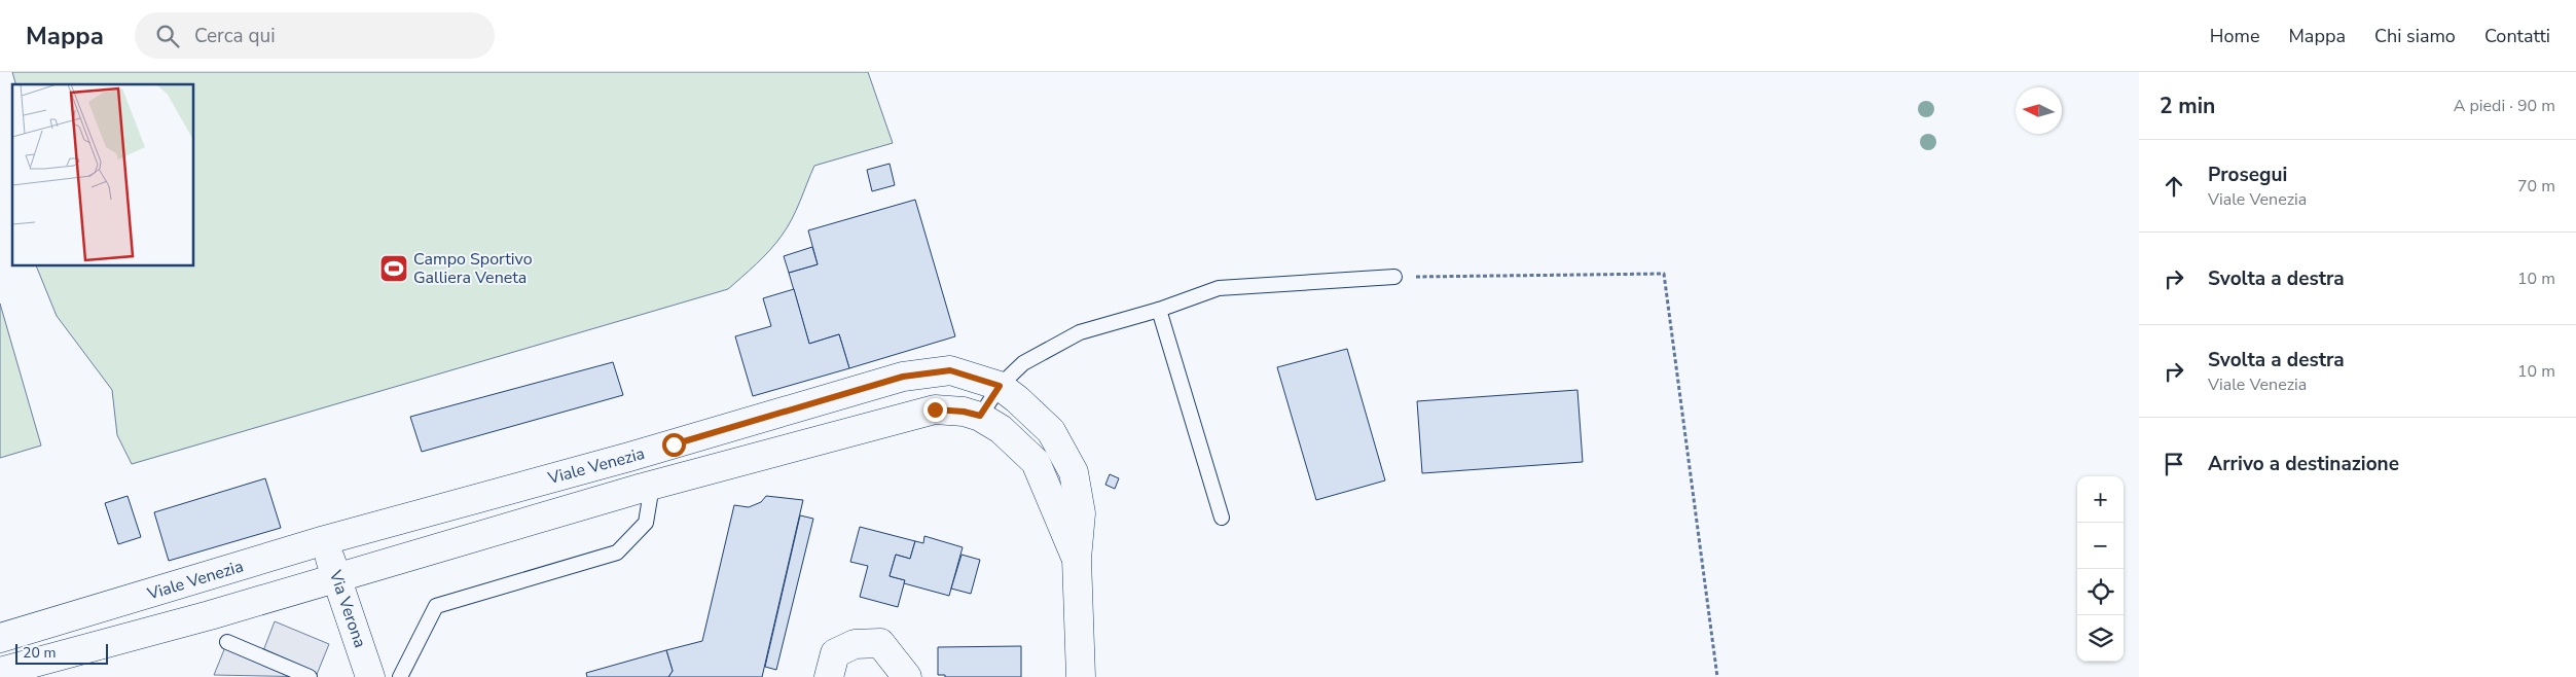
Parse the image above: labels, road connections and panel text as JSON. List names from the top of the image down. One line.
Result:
{"streets":{"street":["Viale Venezia","Via Verona"]},"crossings":[["Viale Venezia","Via Verona"]],"places":{"sports":["Campo Sportivo Galliera Veneta"]},"scale_bar":"20 m","north":"left","page":{"header":"Mappa","search":"Cerca qui","nav":["Home","Mappa","Chi siamo","Contatti"],"heading":["2 min","A piedi · 90 m"],"list":[["Prosegui","Viale Venezia","70 m"],["Svolta a destra","10 m"],["Svolta a destra","Viale Venezia","10 m"],"Arrivo a destinazione"],"map_buttons":["+","−"],"scale":"20 m"}}
